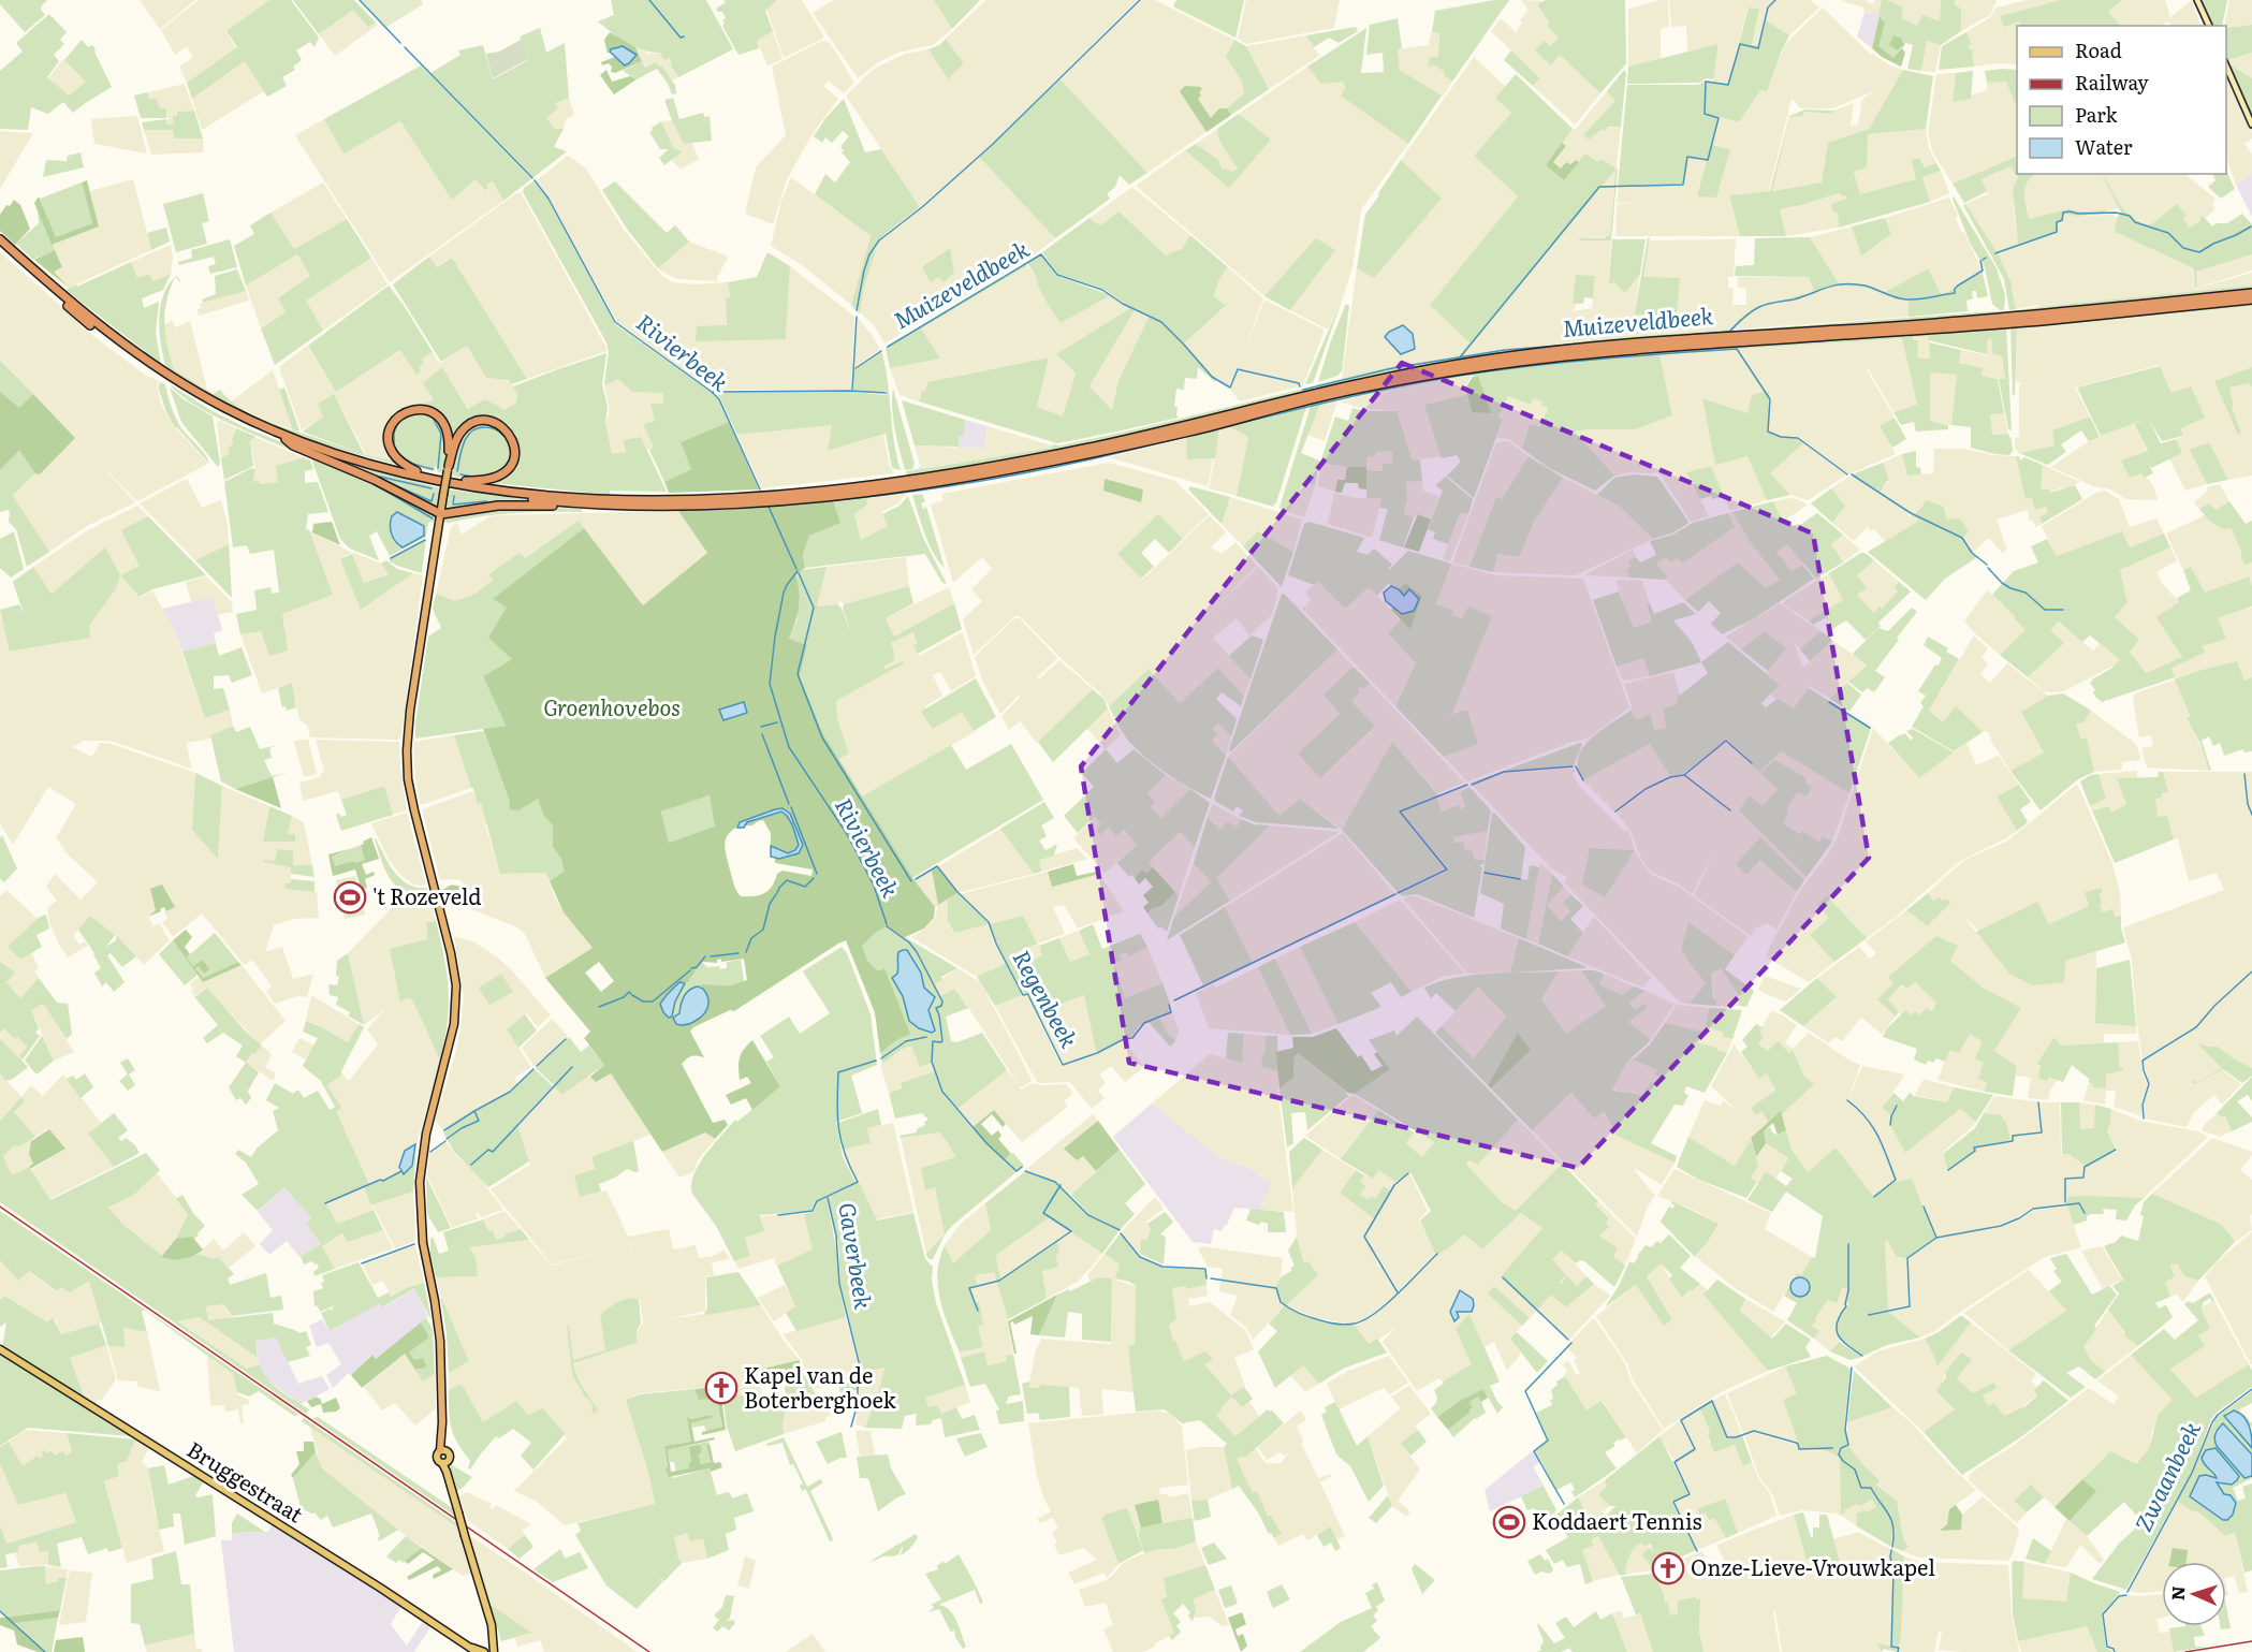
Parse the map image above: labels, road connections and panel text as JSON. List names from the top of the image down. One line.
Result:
{"streets":{"main road":["Bruggestraat"]},"water":["Muizeveldbeek","Rivierbeek","Regenbeek","Gaverbeek","Zwaanbeek"],"parks":["Groenhovebos"],"places":{"sports":["'t Rozeveld","Koddaert Tennis"],"church":["Kapel van de Boterberghoek","Onze-Lieve-Vrouwkapel"]},"legend":["Road","Railway","Park","Water"],"north":"left"}
